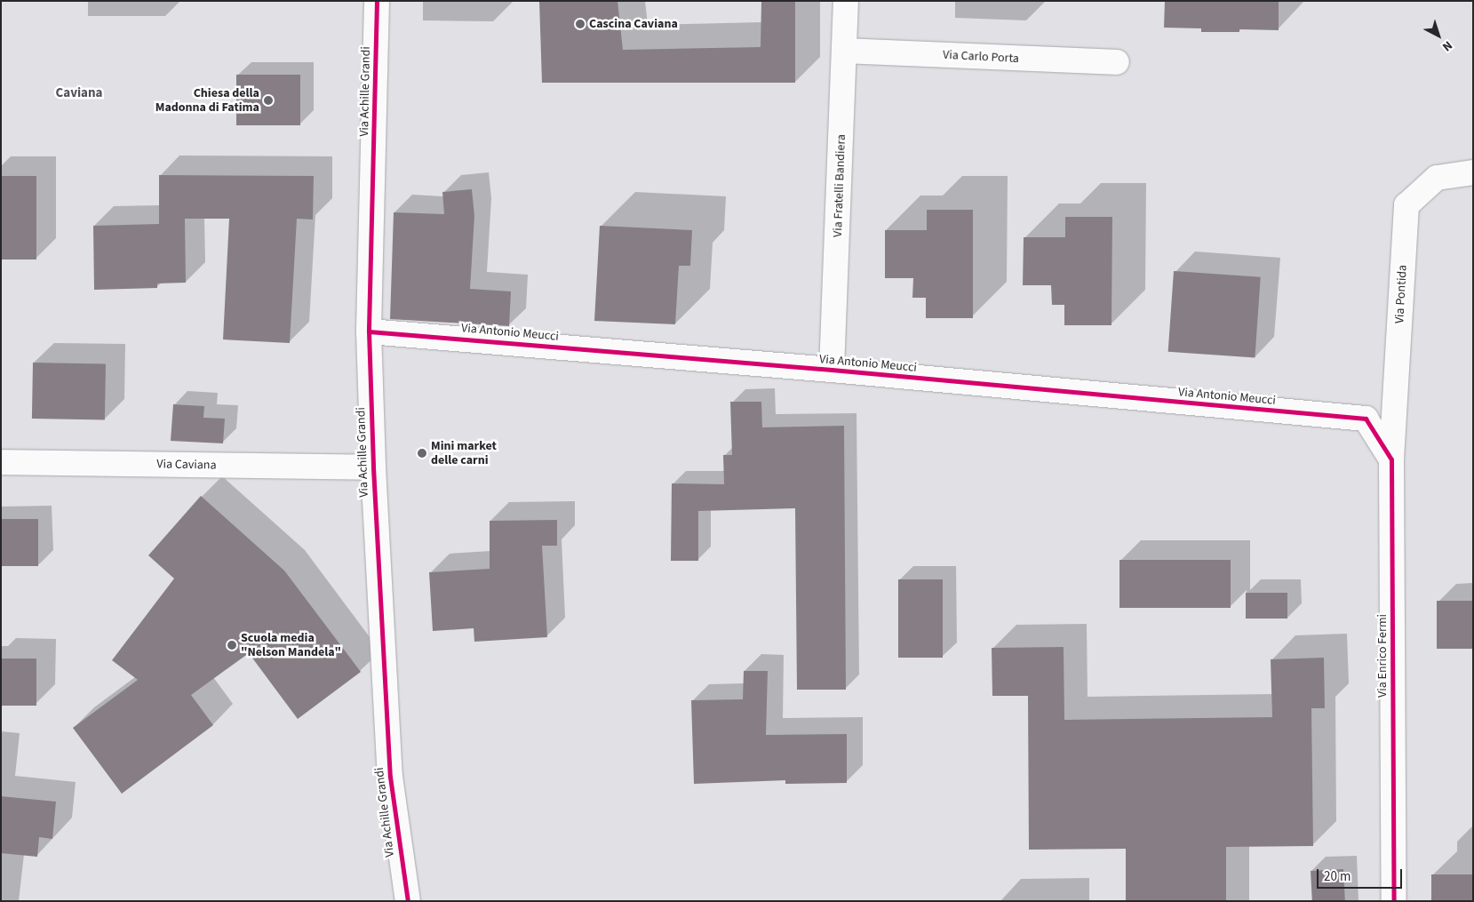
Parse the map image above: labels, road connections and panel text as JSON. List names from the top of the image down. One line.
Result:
{"streets":{"street":["Via Carlo Porta","Via Achille Grandi","Via Fratelli Bandiera","Via Pontida","Via Antonio Meucci","Via Caviana","Via Enrico Fermi"]},"crossings":[["Via Carlo Porta","Via Fratelli Bandiera"],["Via Achille Grandi","Via Antonio Meucci"],["Via Achille Grandi","Via Caviana"],["Via Fratelli Bandiera","Via Antonio Meucci"],["Via Pontida","Via Antonio Meucci"],["Via Pontida","Via Enrico Fermi"],["Via Antonio Meucci","Via Enrico Fermi"]],"districts":["Caviana"],"places":["Cascina Caviana","Chiesa della Madonna di Fatima","Mini market delle carni","Scuola media \"Nelson Mandela\""],"scale_bar":"20 m","north":"bottom right"}
